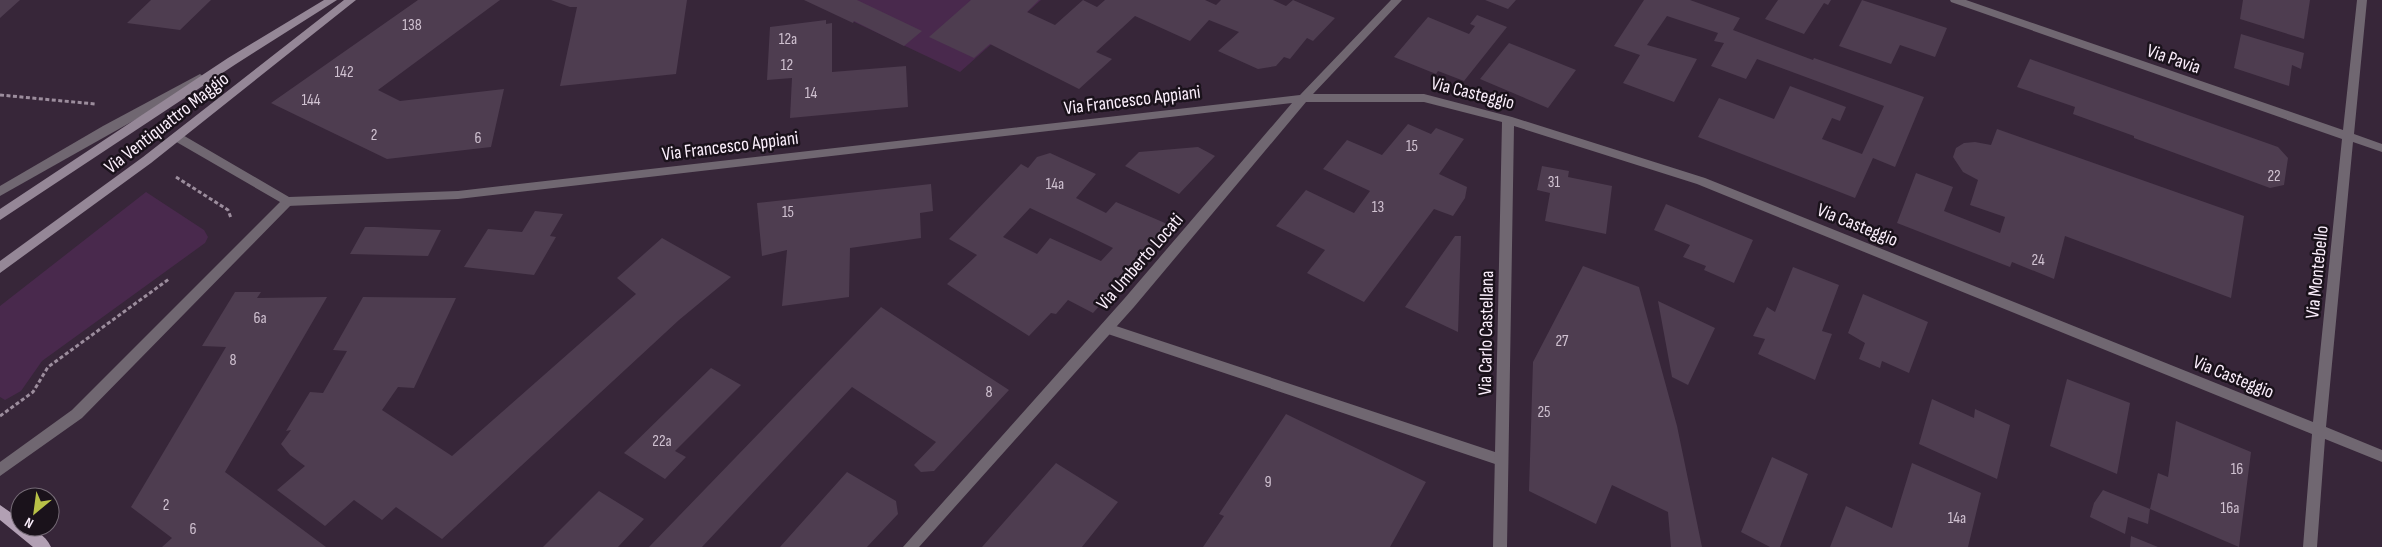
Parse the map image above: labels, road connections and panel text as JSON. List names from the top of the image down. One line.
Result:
{"streets":{"main road":["Via Ventiquattro Maggio"],"street":["Via Pavia","Via Casteggio","Via Francesco Appiani","Via Umberto Locati","Via Montebello","Via Carlo Castellana"]},"crossings":[["Via Pavia","Via Montebello"],["Via Casteggio","Via Francesco Appiani"],["Via Casteggio","Via Umberto Locati"],["Via Casteggio","Via Montebello"],["Via Casteggio","Via Carlo Castellana"],["Via Francesco Appiani","Via Umberto Locati"]],"house_numbers":["138","12a","12","142","14","144","2","6","15","22","31","14a","13","15","24","6a","27","8","8","25","22a","16","9","2","16a","14a","6"],"north":"bottom left"}
